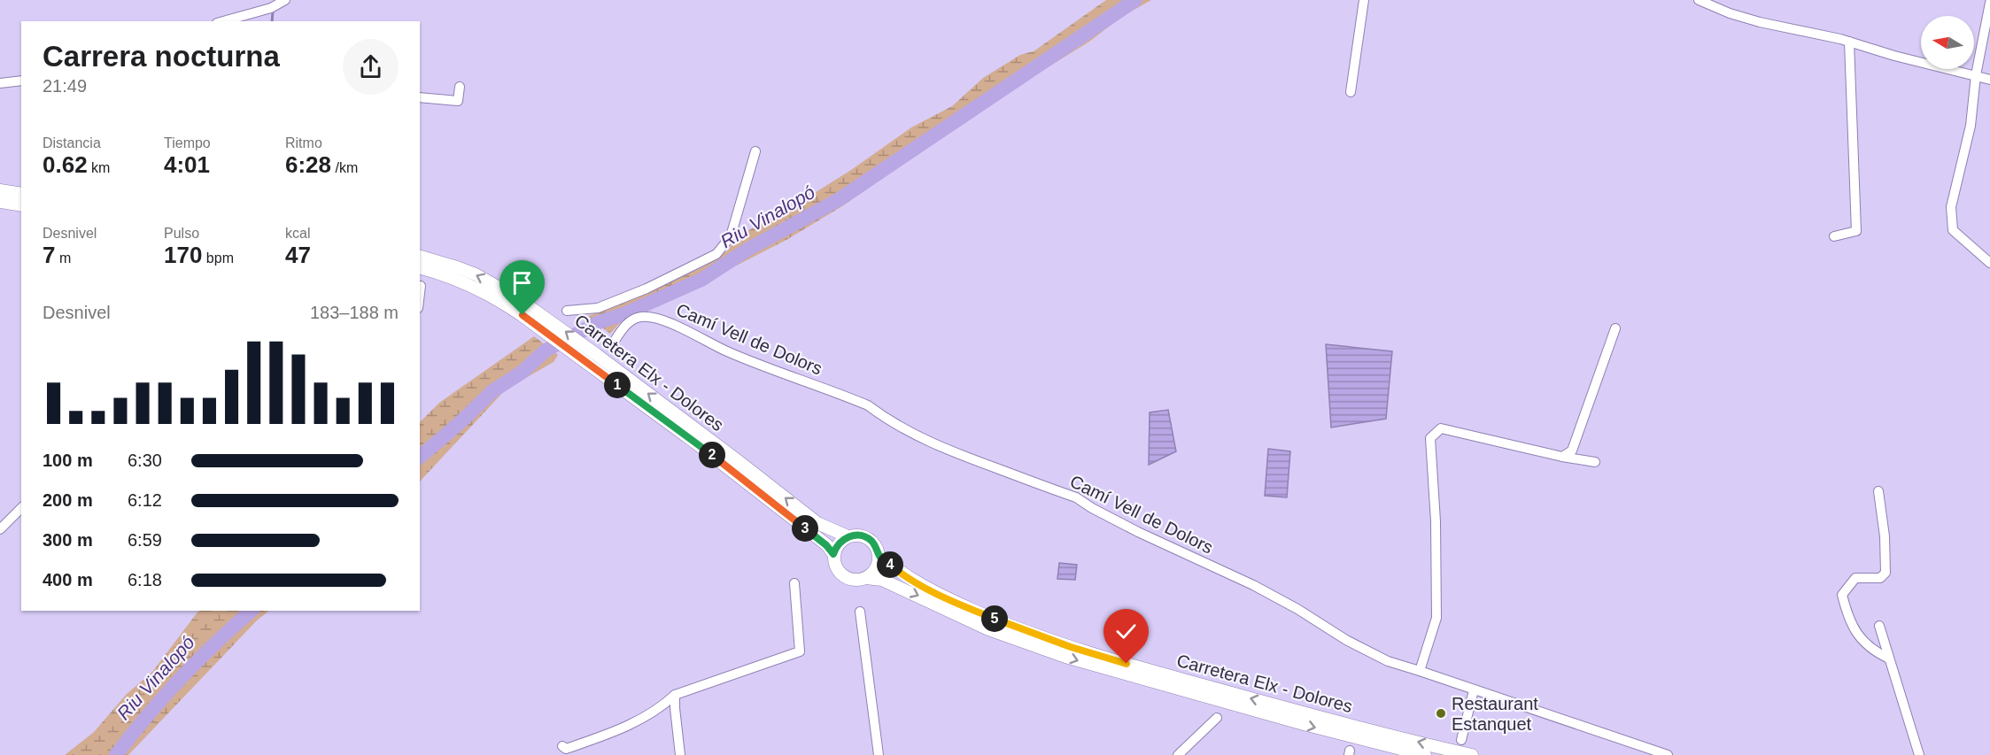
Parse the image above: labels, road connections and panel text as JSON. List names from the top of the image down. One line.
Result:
{"streets":{"main road":["Carretera Elx - Dolores"],"street":["Camí Vell de Dolors"]},"water":["Riu Vinalopó"],"places":["Restaurant Estanquet"],"north":"left","page":{"heading":["Carrera nocturna","21:49"],"stats":[["Distancia","0.62 km"],["Tiempo","4:01"],["Ritmo","6:28 /km"],["Desnivel","7 m"],["Pulso","170 bpm"],["kcal","47"]],"chart":["Desnivel","183–188 m"],"pins":["1","2","3","4","5"],"list":[{"name":"100 m","note":"6:30"},{"name":"200 m","note":"6:12"},{"name":"300 m","note":"6:59"},{"name":"400 m","note":"6:18"}]}}
